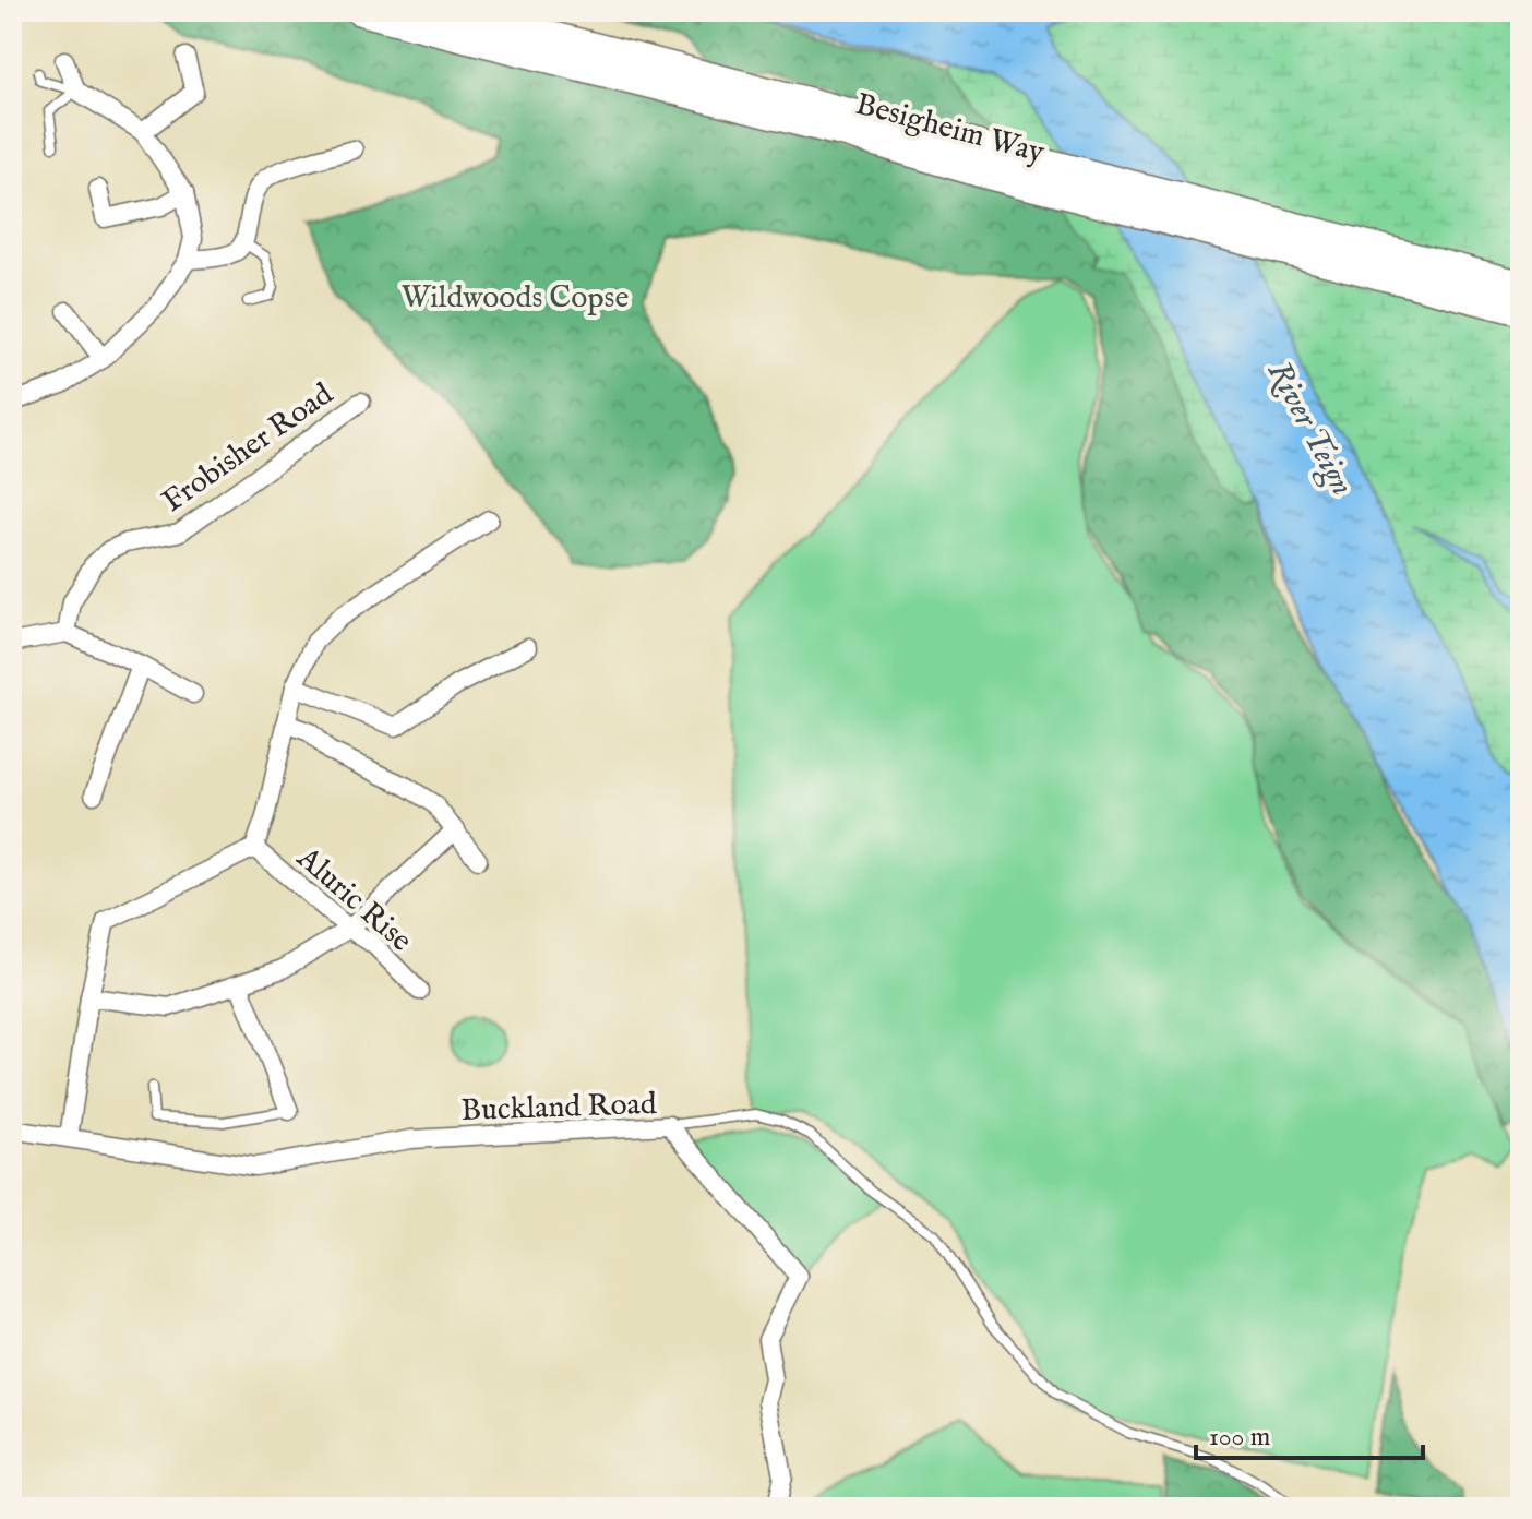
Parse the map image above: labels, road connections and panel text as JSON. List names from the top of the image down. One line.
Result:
{"streets":{"highway":["Besigheim Way"],"street":["Frobisher Road","Aluric Rise","Buckland Road"]},"water":["River Teign"],"parks":["Wildwoods Copse"],"scale_bar":"100 m"}
